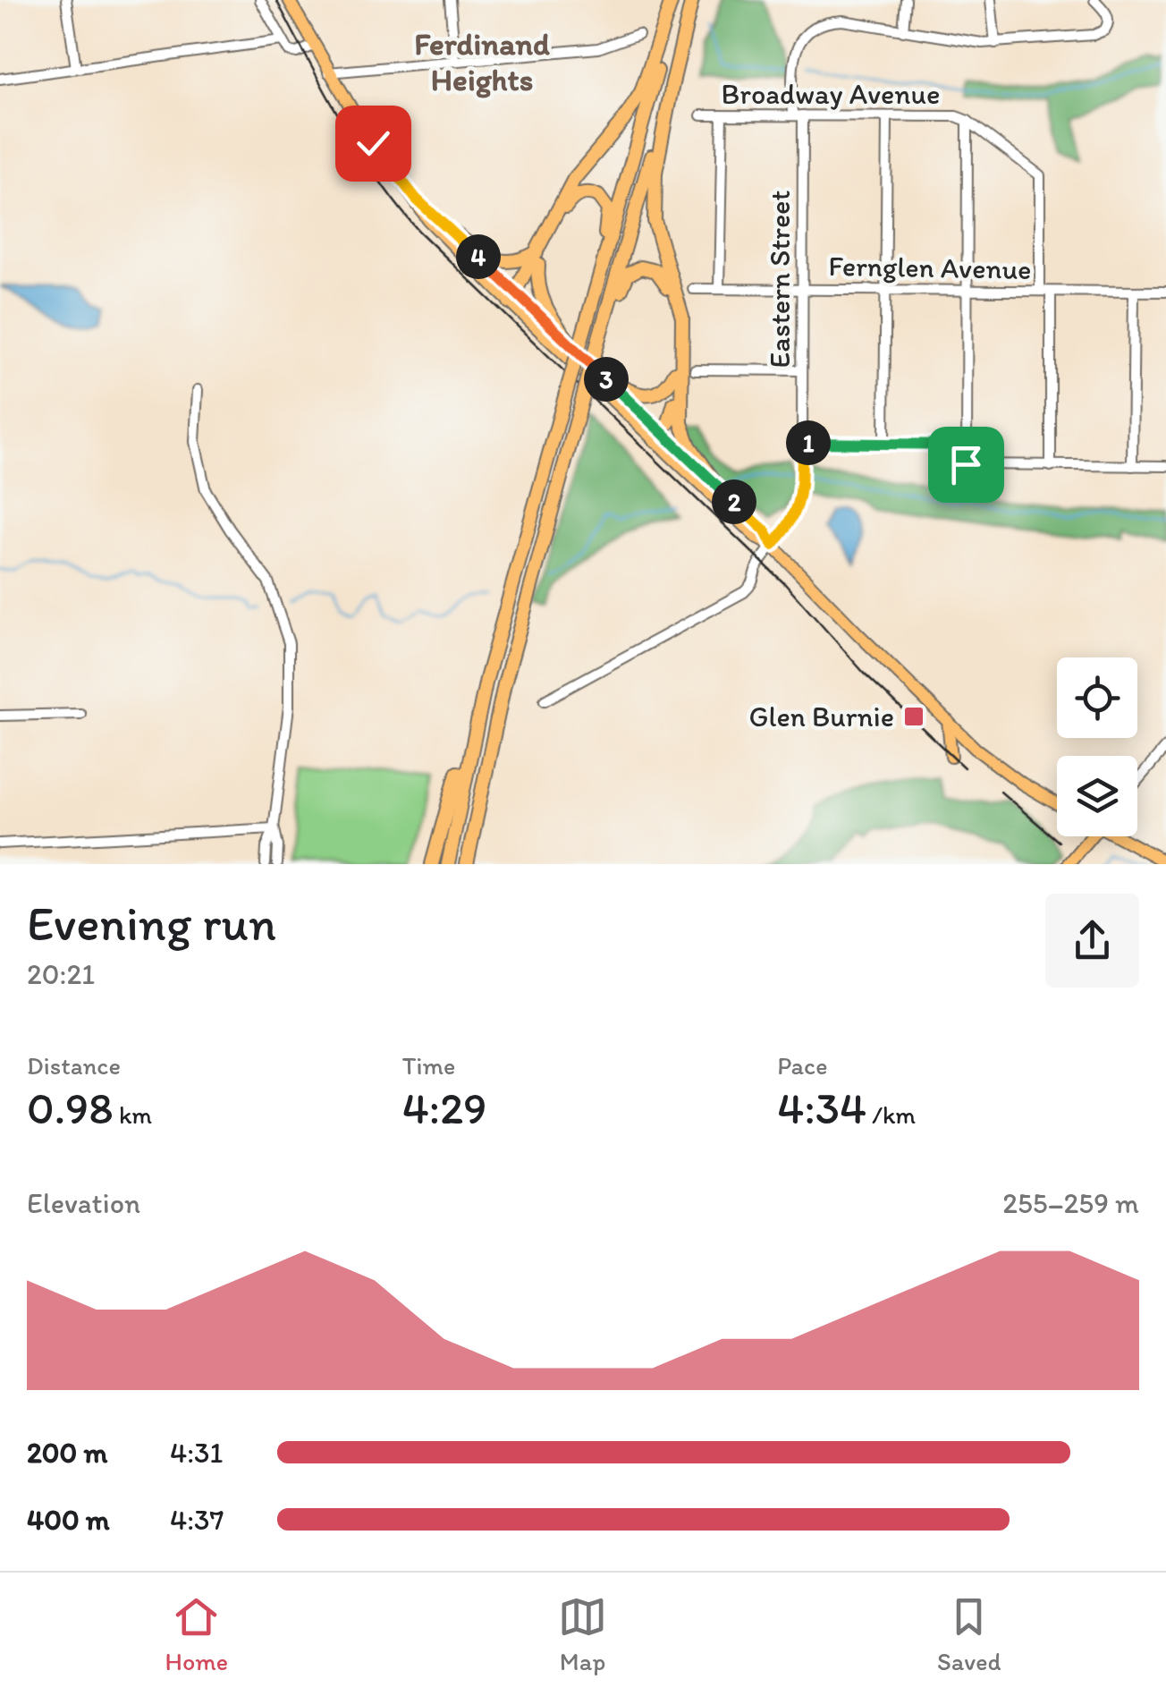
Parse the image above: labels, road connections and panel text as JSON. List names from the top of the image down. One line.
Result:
{"streets":{"street":["Broadway Avenue","Fernglen Avenue","Eastern Street"]},"crossings":[["Broadway Avenue","Fernglen Avenue"],["Broadway Avenue","Eastern Street"],["Fernglen Avenue","Eastern Street"]],"districts":["Ferdinand Heights"],"places":{"transit":["Glen Burnie"]},"page":{"pins":["4","3","1","2"],"heading":["Evening run","20:21"],"stats":[["Distance","0.98 km"],["Time","4:29"],["Pace","4:34 /km"]],"chart":["Elevation","255–259 m"],"list":[{"name":"200 m","note":"4:31"},{"name":"400 m","note":"4:37"}],"tabs":["Home","Map","Saved"]}}
